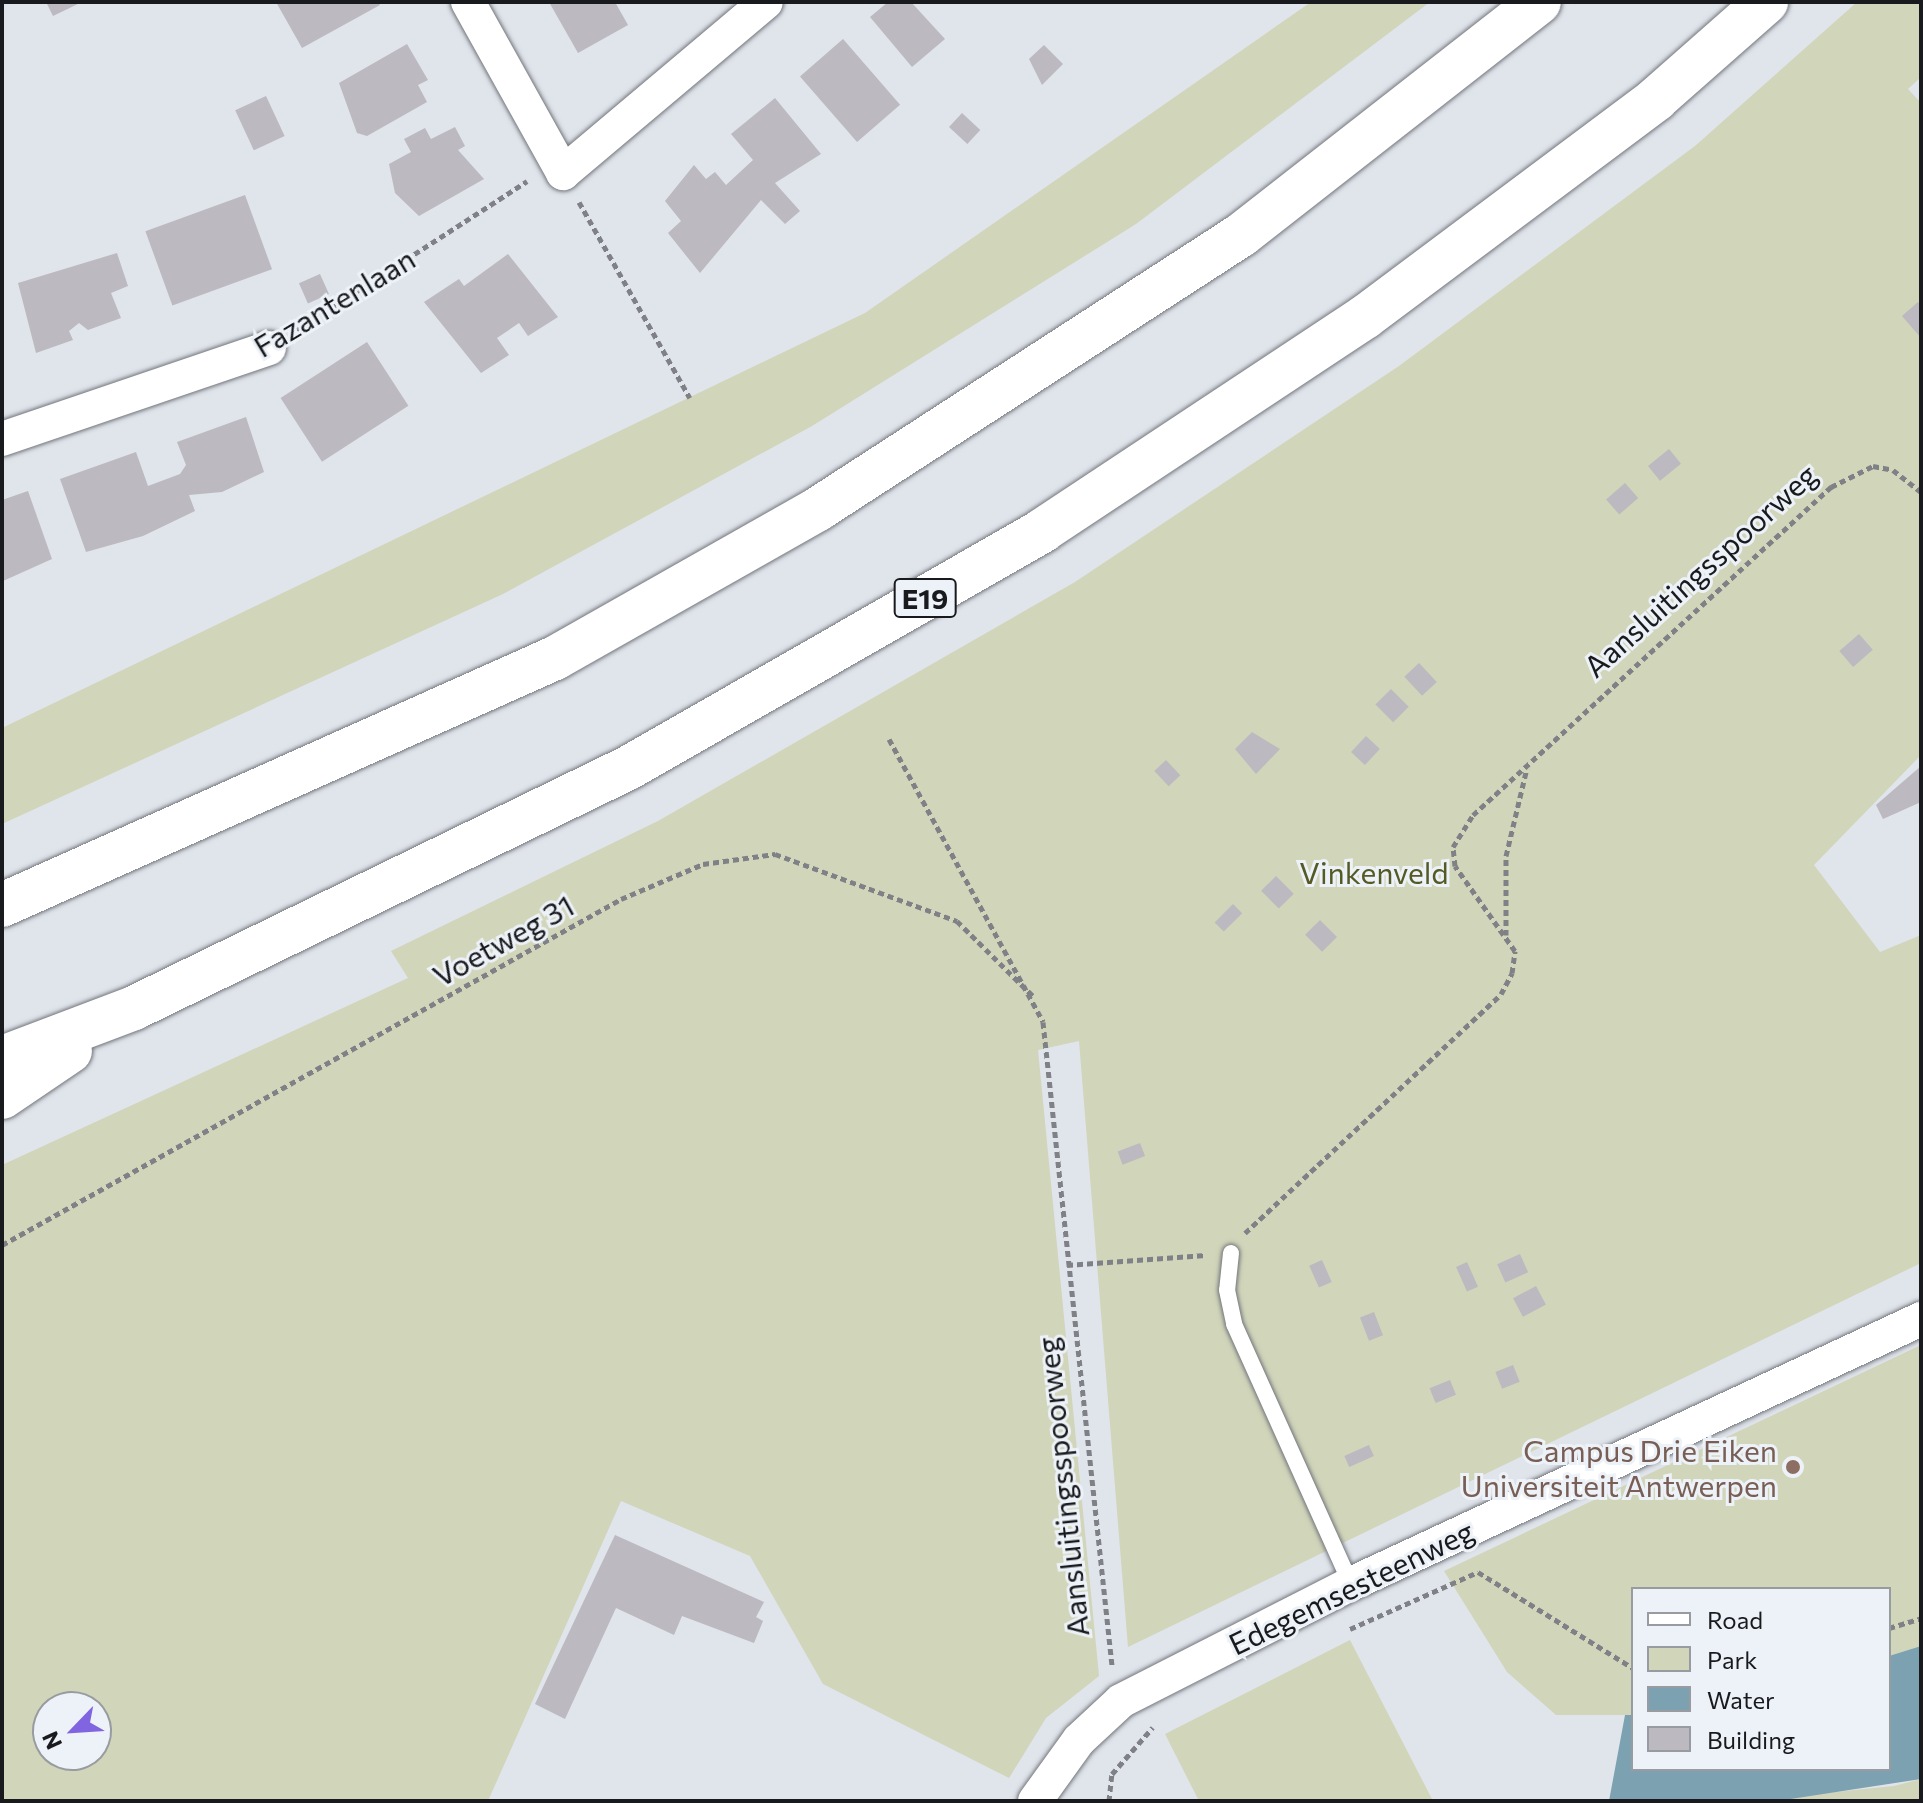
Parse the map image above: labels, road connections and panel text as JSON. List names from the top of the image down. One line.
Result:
{"streets":{"highway":["E19"],"street":["Fazantenlaan","Edegemsesteenweg"],"path":["Aansluitingsspoorweg","Voetweg 31"]},"crossings":[["Aansluitingsspoorweg","Voetweg 31"],["Aansluitingsspoorweg","Edegemsesteenweg"]],"parks":["Vinkenveld"],"places":["Campus Drie Eiken Universiteit Antwerpen"],"legend":["Road","Park","Water","Building"],"north":"bottom left"}
